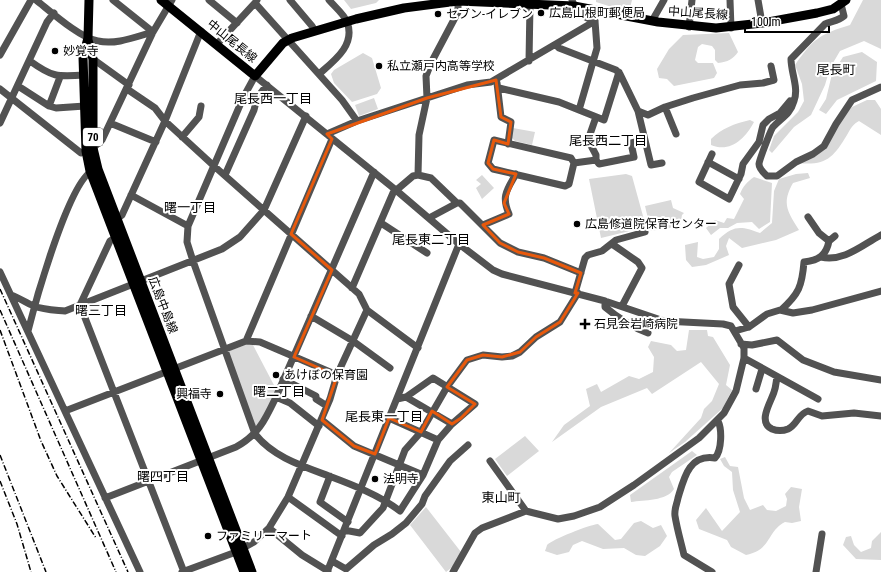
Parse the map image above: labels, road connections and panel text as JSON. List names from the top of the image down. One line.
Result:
{"streets":{"main road":["中山尾長線","70","広島中島線"]},"districts":["尾長町","尾長西一丁目","尾長西二丁目","曙一丁目","尾長東二丁目","曙三丁目","曙二丁目","尾長東一丁目","曙四丁目","東山町"],"places":{"other":["広島山根町郵便局","セブン-イレブン","妙覚寺","私立瀬戸内高等学校","広島修道院保育センター","あけぼの保育園","興福寺","法明寺","ファミリーマート"],"health":["石見会岩崎病院"]},"scale_bar":"100 m"}
